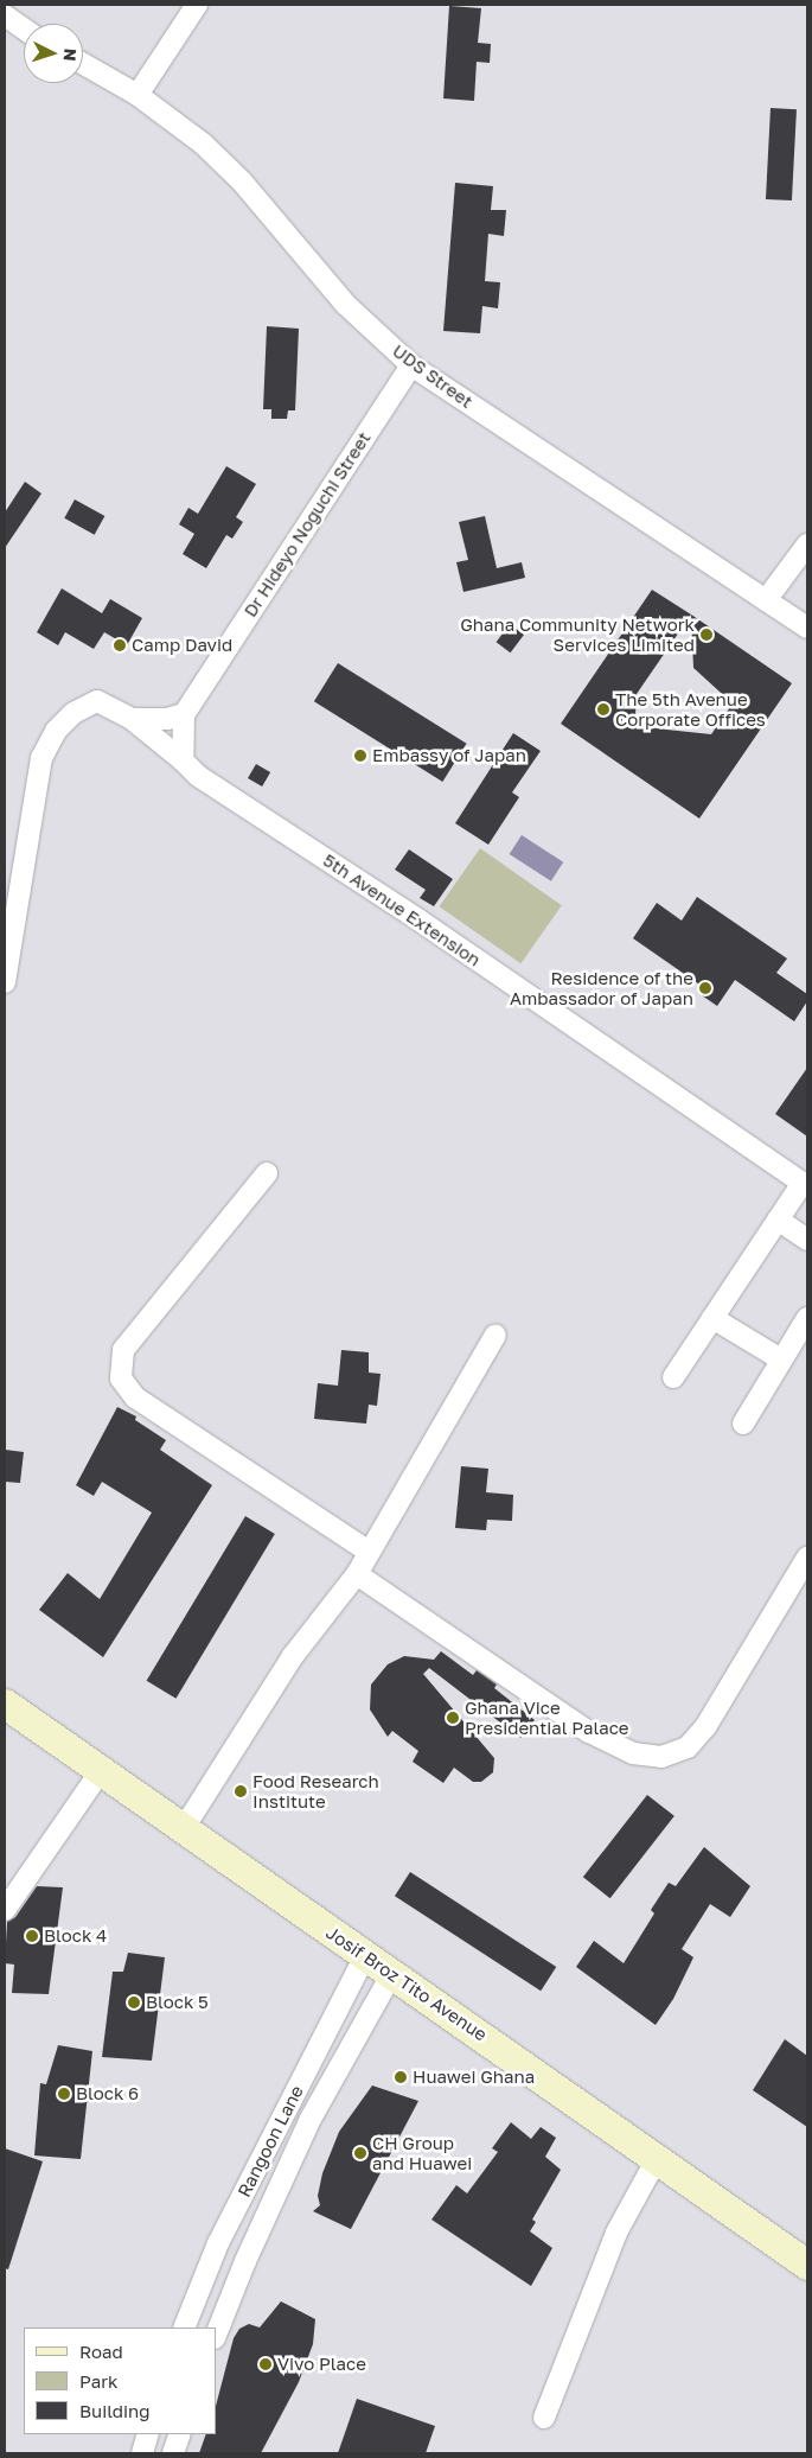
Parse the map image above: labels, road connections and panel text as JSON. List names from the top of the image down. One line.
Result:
{"streets":{"street":["UDS Street","Dr Hideyo Noguchi Street","5th Avenue Extension","Josif Broz Tito Avenue","Rangoon Lane"]},"crossings":[["UDS Street","Dr Hideyo Noguchi Street"],["Josif Broz Tito Avenue","Rangoon Lane"]],"places":["Ghana Community Network Services Limited","Camp David","The 5th Avenue Corporate Offices","Embassy of Japan","Residence of the Ambassador of Japan","Ghana Vice Presidential Palace","Food Research Institute","Block 4","Block 5","Huawei Ghana","Block 6","CH Group and Huawei","Vivo Place"],"legend":["Road","Park","Building"],"north":"right"}
